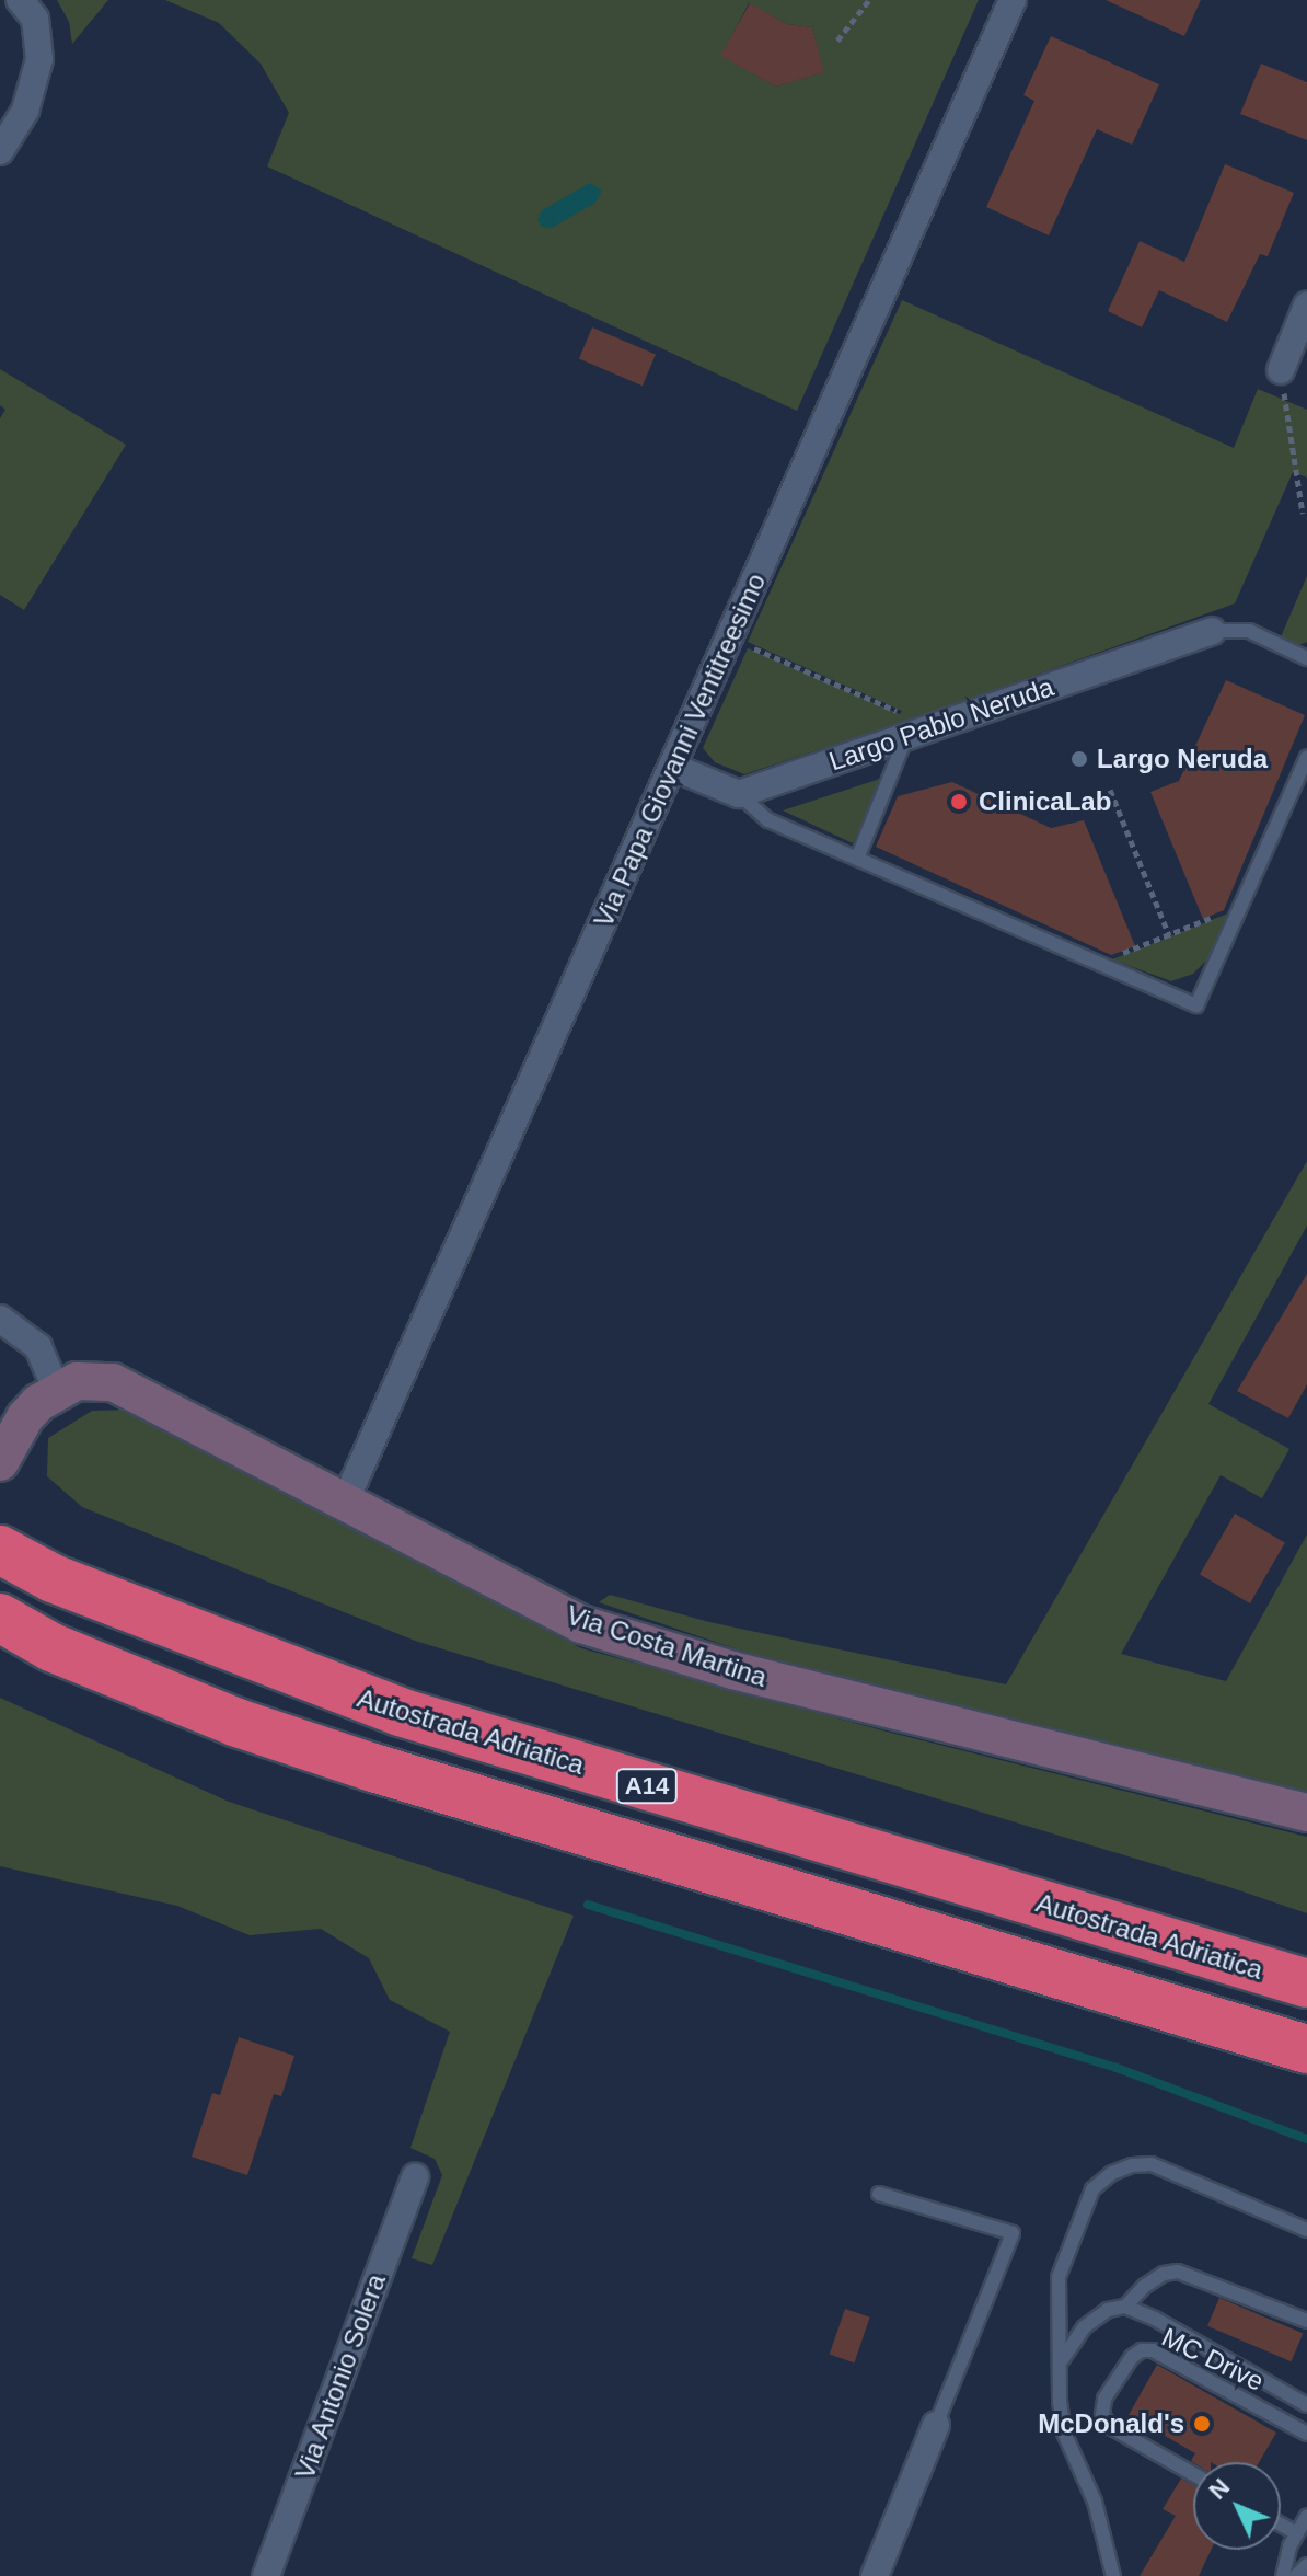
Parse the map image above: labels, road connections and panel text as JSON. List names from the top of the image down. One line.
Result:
{"streets":{"highway":["Autostrada Adriatica","A14"],"main road":["Via Costa Martina"],"street":["Largo Pablo Neruda","Via Papa Giovanni Ventitreesimo","Via Antonio Solera"],"lane":["MC Drive"]},"crossings":[["Via Papa Giovanni Ventitreesimo","Via Costa Martina"]],"places":["Largo Neruda","ClinicaLab","McDonald's"],"north":"top left"}
